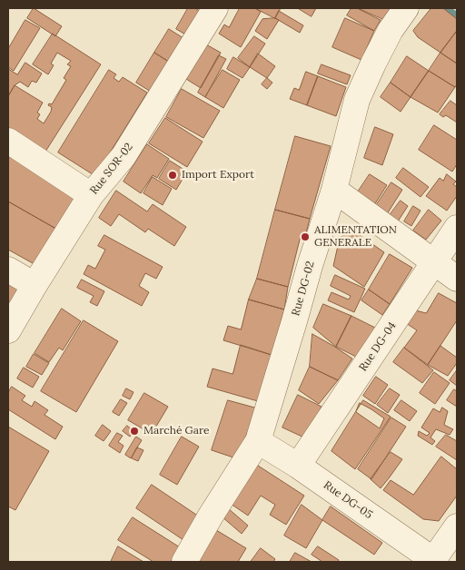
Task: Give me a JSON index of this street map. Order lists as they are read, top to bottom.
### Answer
{
  "streets": {
    "street": [
      "Rue SOR-02",
      "Rue DG-02",
      "Rue DG-04",
      "Rue DG-05"
    ]
  },
  "crossings": [
    ["Rue DG-02", "Rue DG-05"],
    ["Rue DG-04", "Rue DG-05"]
  ],
  "places": ["Import Export", "ALIMENTATION GENERALE", "Marché Gare"]
}
